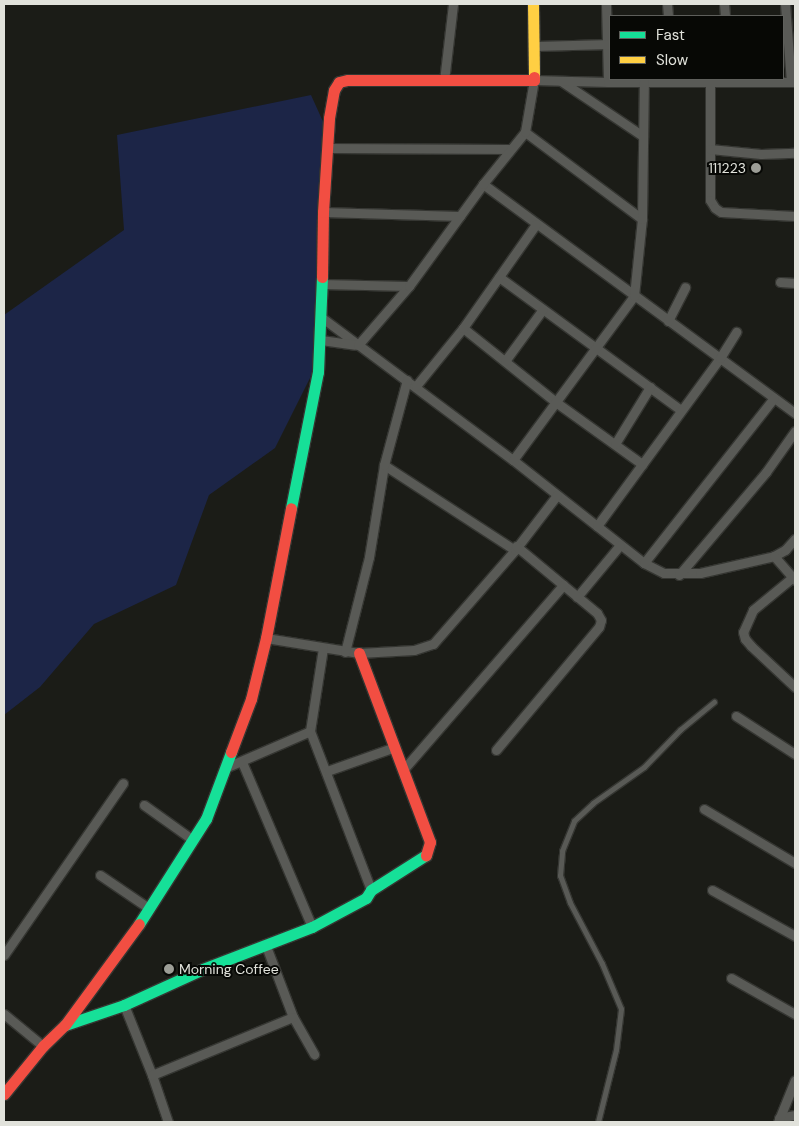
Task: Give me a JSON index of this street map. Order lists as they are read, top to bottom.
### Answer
{
  "places": ["111223", "Morning Coffee"],
  "legend": ["Fast", "Slow"]
}
